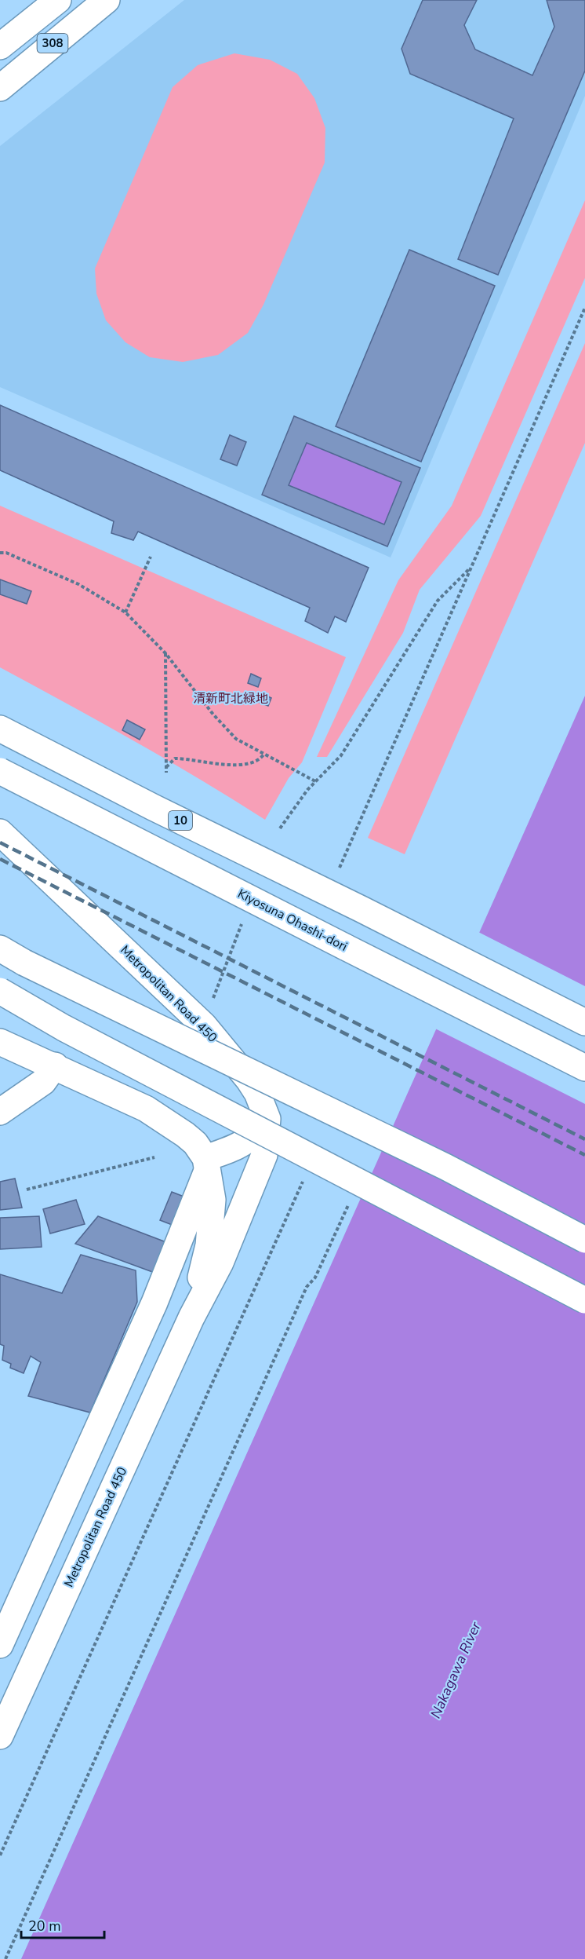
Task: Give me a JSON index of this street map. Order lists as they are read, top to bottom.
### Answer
{
  "streets": {
    "main road": [
      "308",
      "10",
      "Kiyosuna Ohashi-dori",
      "Metropolitan Road 450"
    ]
  },
  "water": ["Nakagawa River"],
  "parks": ["清新町北緑地"],
  "scale_bar": "20 m"
}
